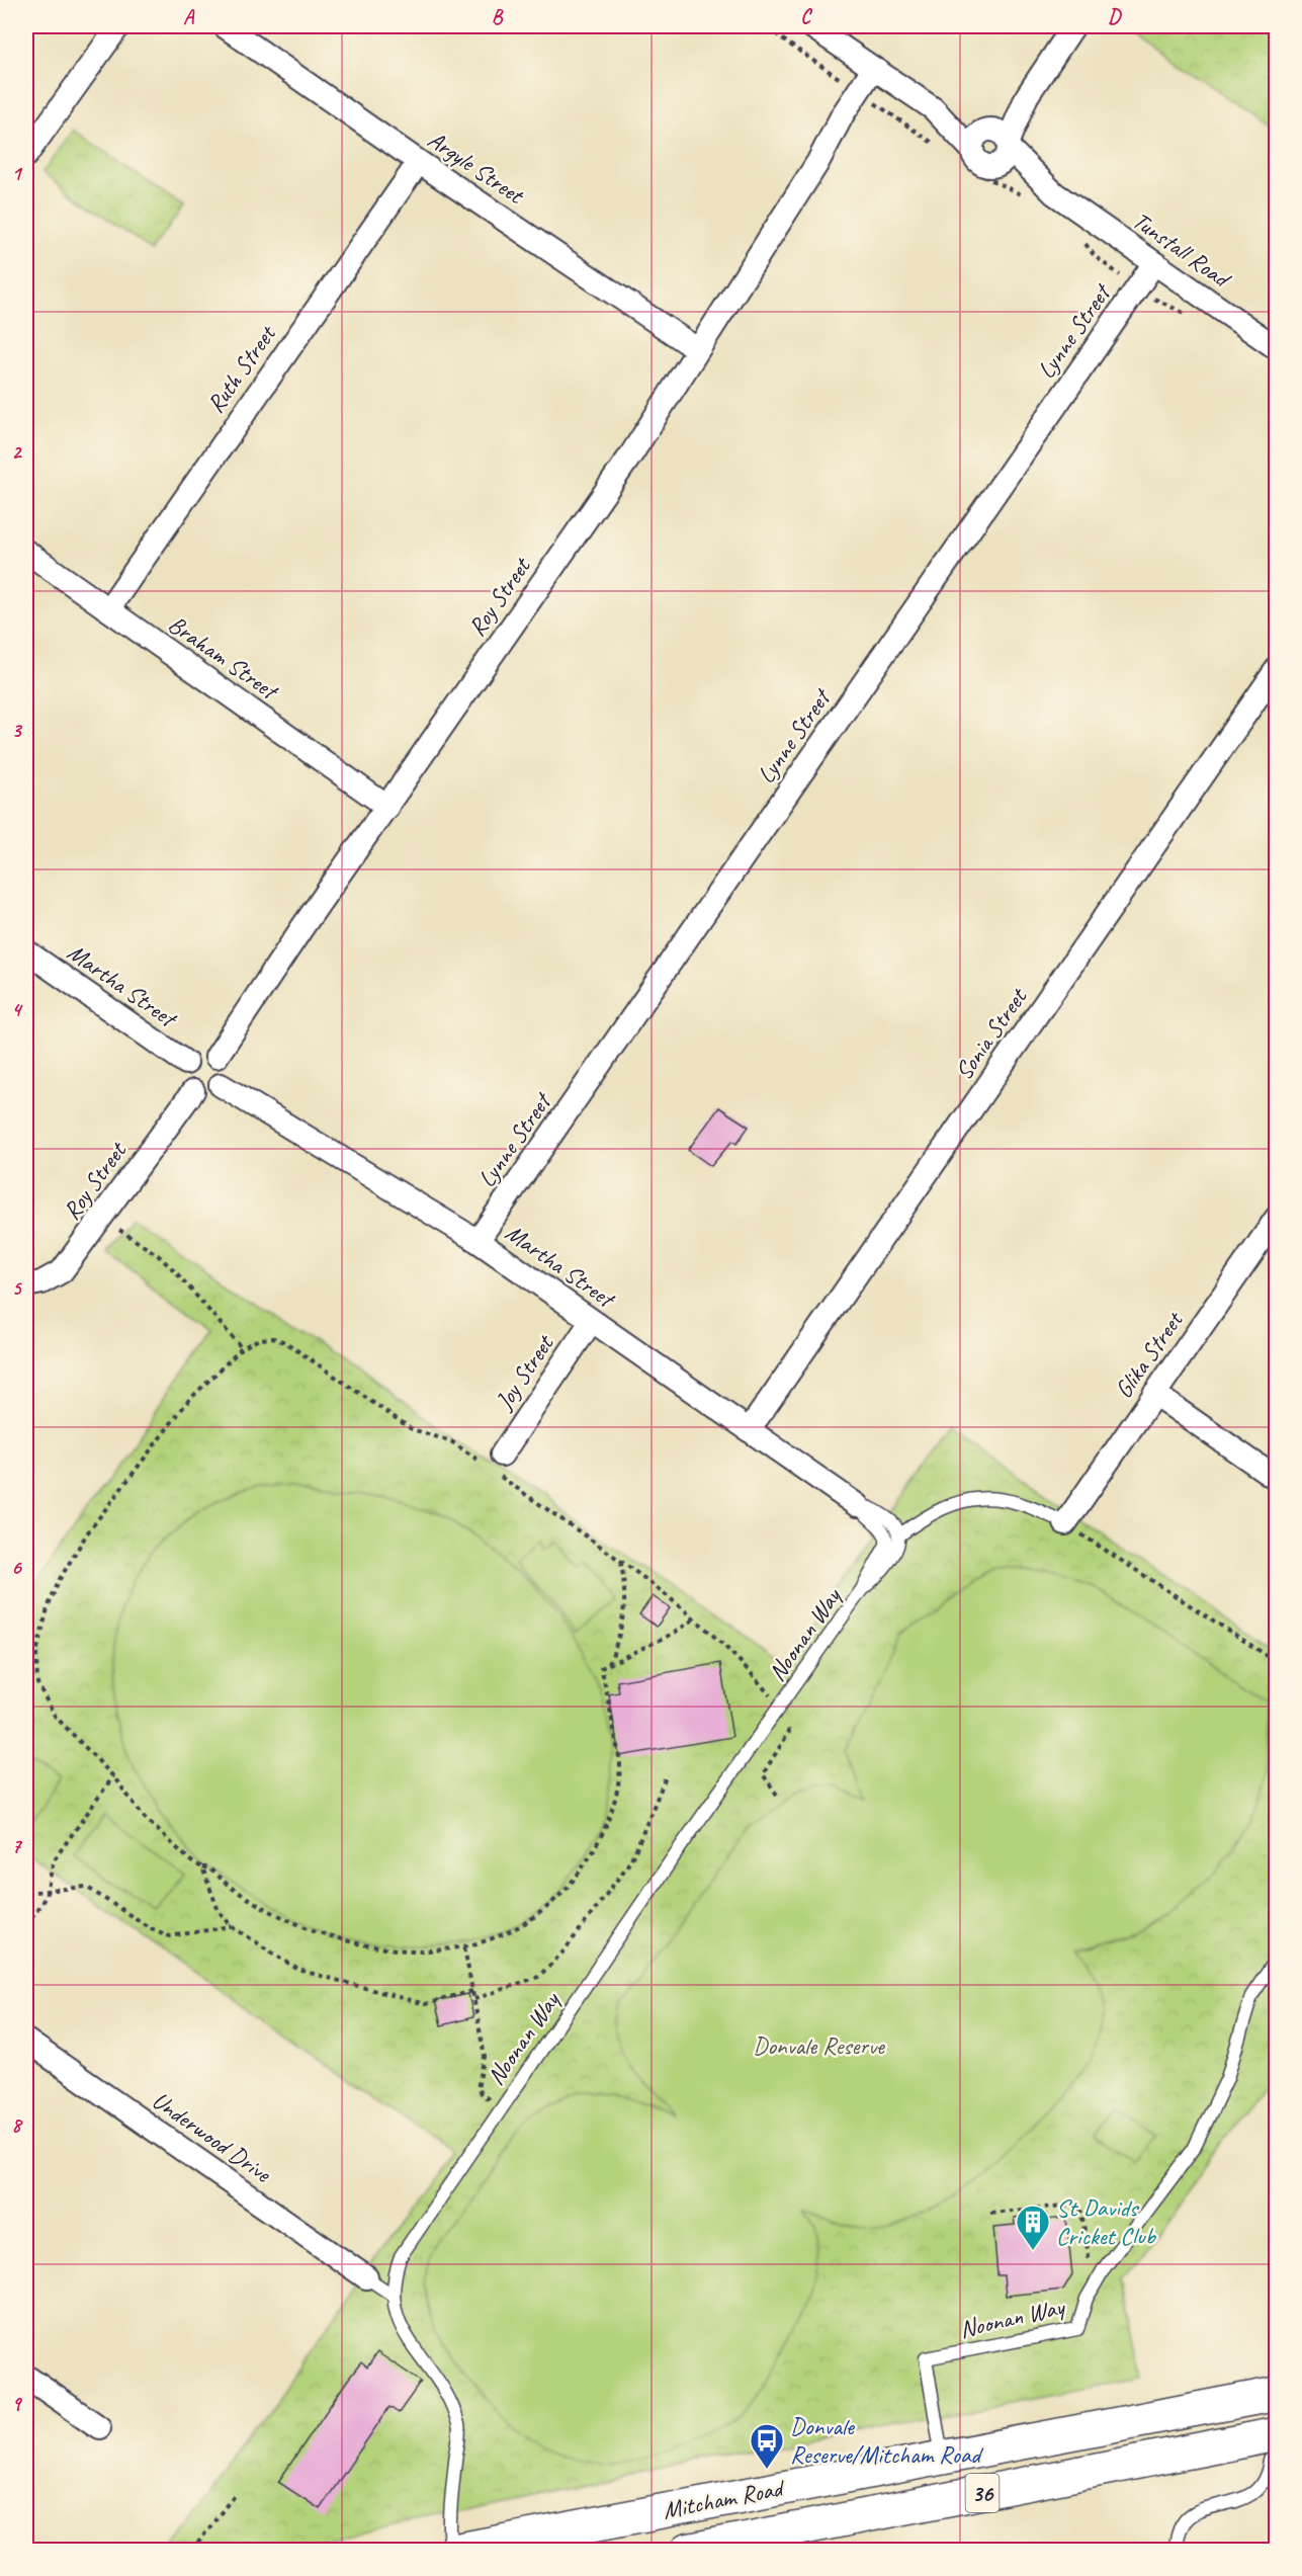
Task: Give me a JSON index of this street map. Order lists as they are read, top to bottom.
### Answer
{
  "streets": {
    "main road": ["36", "Mitcham Road"],
    "street": [
      "Argyle Street",
      "Tunstall Road",
      "Lynne Street",
      "Ruth Street",
      "Roy Street",
      "Braham Street",
      "Martha Street",
      "Sonia Street",
      "Glika Street",
      "Joy Street",
      "Underwood Drive"
    ],
    "lane": ["Noonan Way"]
  },
  "crossings": [
    ["Argyle Street", "Ruth Street"],
    ["Argyle Street", "Roy Street"],
    ["Tunstall Road", "Lynne Street"],
    ["Tunstall Road", "Roy Street"],
    ["Lynne Street", "Martha Street"],
    ["Ruth Street", "Braham Street"],
    ["Roy Street", "Braham Street"],
    ["Roy Street", "Martha Street"],
    ["Martha Street", "Sonia Street"],
    ["Martha Street", "Joy Street"],
    ["Martha Street", "Noonan Way"],
    ["Noonan Way", "Mitcham Road"]
  ],
  "parks": ["Donvale Reserve"],
  "places": {
    "building": ["St Davids Cricket Club"],
    "bus stop": ["Donvale Reserve/Mitcham Road"]
  },
  "grid": {
    "columns": [
      "A",
      "B",
      "C",
      "D"
    ],
    "rows": [
      "1",
      "2",
      "3",
      "4",
      "5",
      "6",
      "7",
      "8",
      "9"
    ]
  }
}
